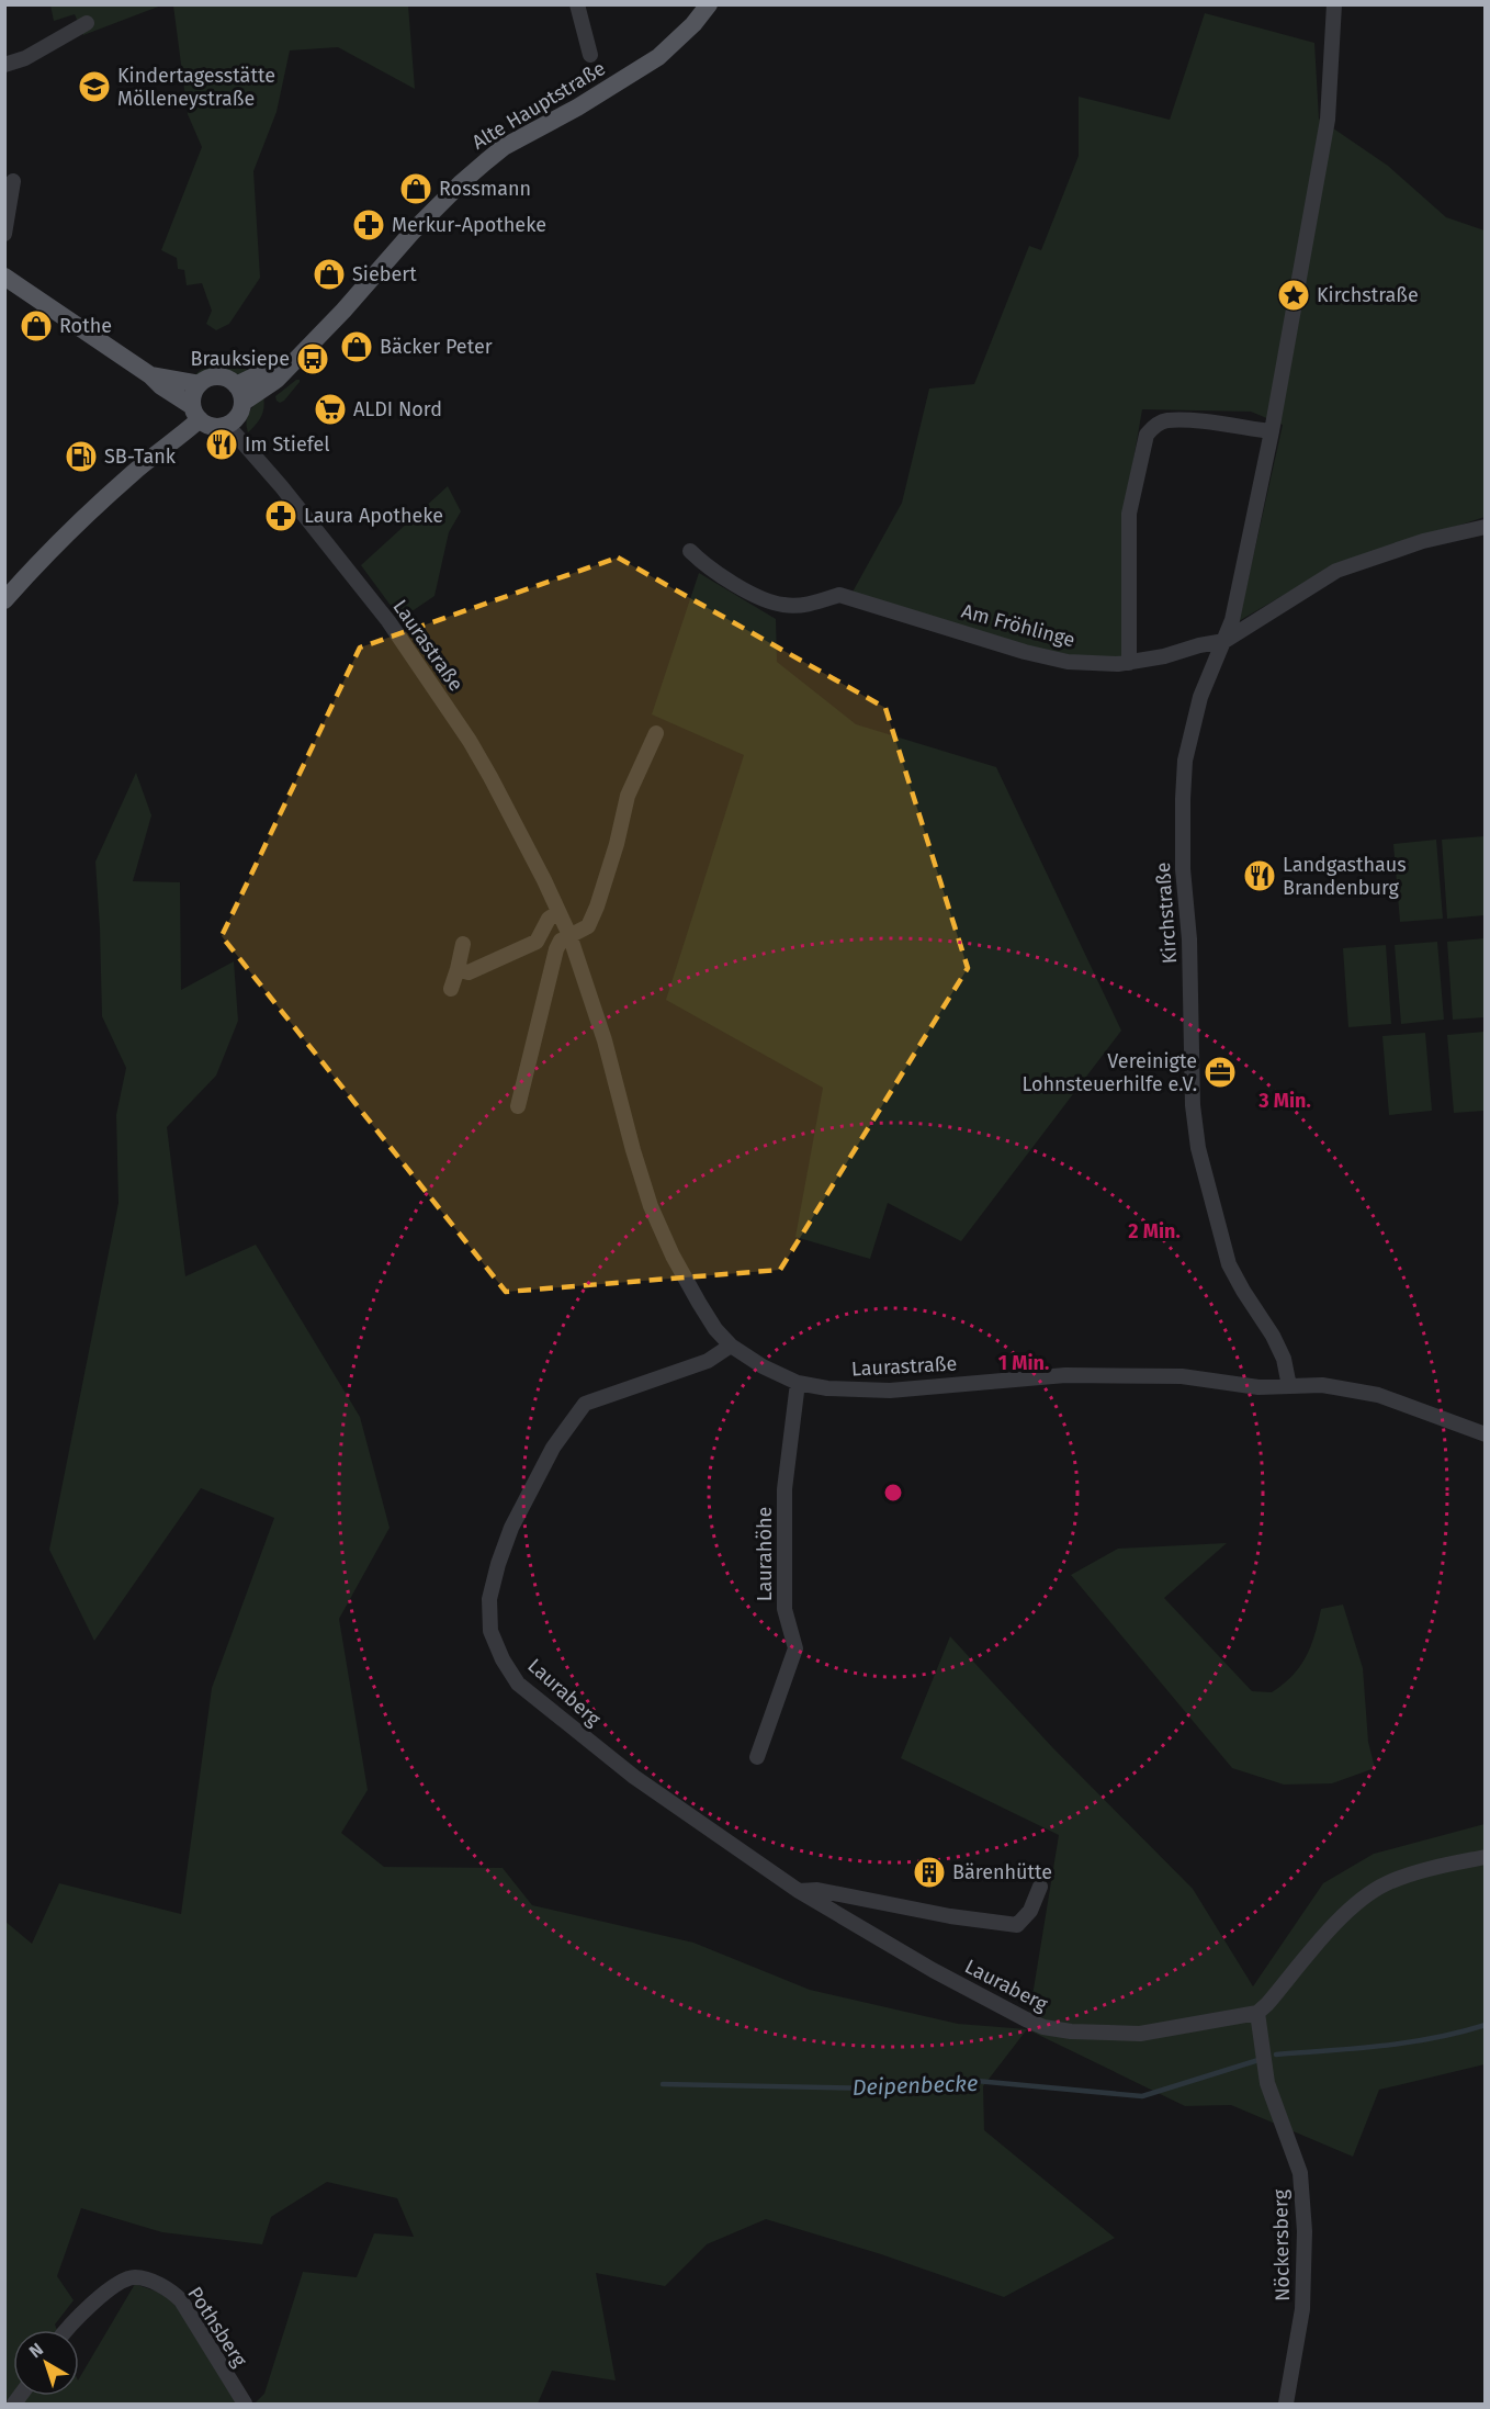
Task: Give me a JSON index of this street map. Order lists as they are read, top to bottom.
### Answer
{
  "streets": {
    "main road": ["Alte Hauptstraße"],
    "street": [
      "Am Fröhlinge",
      "Laurastraße",
      "Kirchstraße",
      "Laurahöhe",
      "Lauraberg",
      "Nöckersberg",
      "Pothsberg"
    ]
  },
  "crossings": [
    ["Alte Hauptstraße", "Laurastraße"],
    ["Am Fröhlinge", "Kirchstraße"],
    ["Laurastraße", "Kirchstraße"],
    ["Laurastraße", "Laurahöhe"],
    ["Laurastraße", "Lauraberg"],
    ["Lauraberg", "Nöckersberg"]
  ],
  "water": ["Deipenbecke"],
  "places": {
    "school or university": ["Kindertagesstätte Mölleneystraße"],
    "shop": [
      "Rossmann",
      "Siebert",
      "Rothe",
      "Bäcker Peter"
    ],
    "pharmacy": ["Merkur-Apotheke", "Laura Apotheke"],
    "place": ["Kirchstraße"],
    "bus stop": ["Brauksiepe"],
    "supermarket": ["ALDI Nord"],
    "restaurant": ["Im Stiefel", "Landgasthaus Brandenburg"],
    "fuel station": ["SB-Tank"],
    "office": ["Vereinigte Lohnsteuerhilfe e.V."],
    "building": ["Bärenhütte"]
  },
  "north": "top left",
  "rings": ["3 Min.", "2 Min.", "1 Min."]
}
